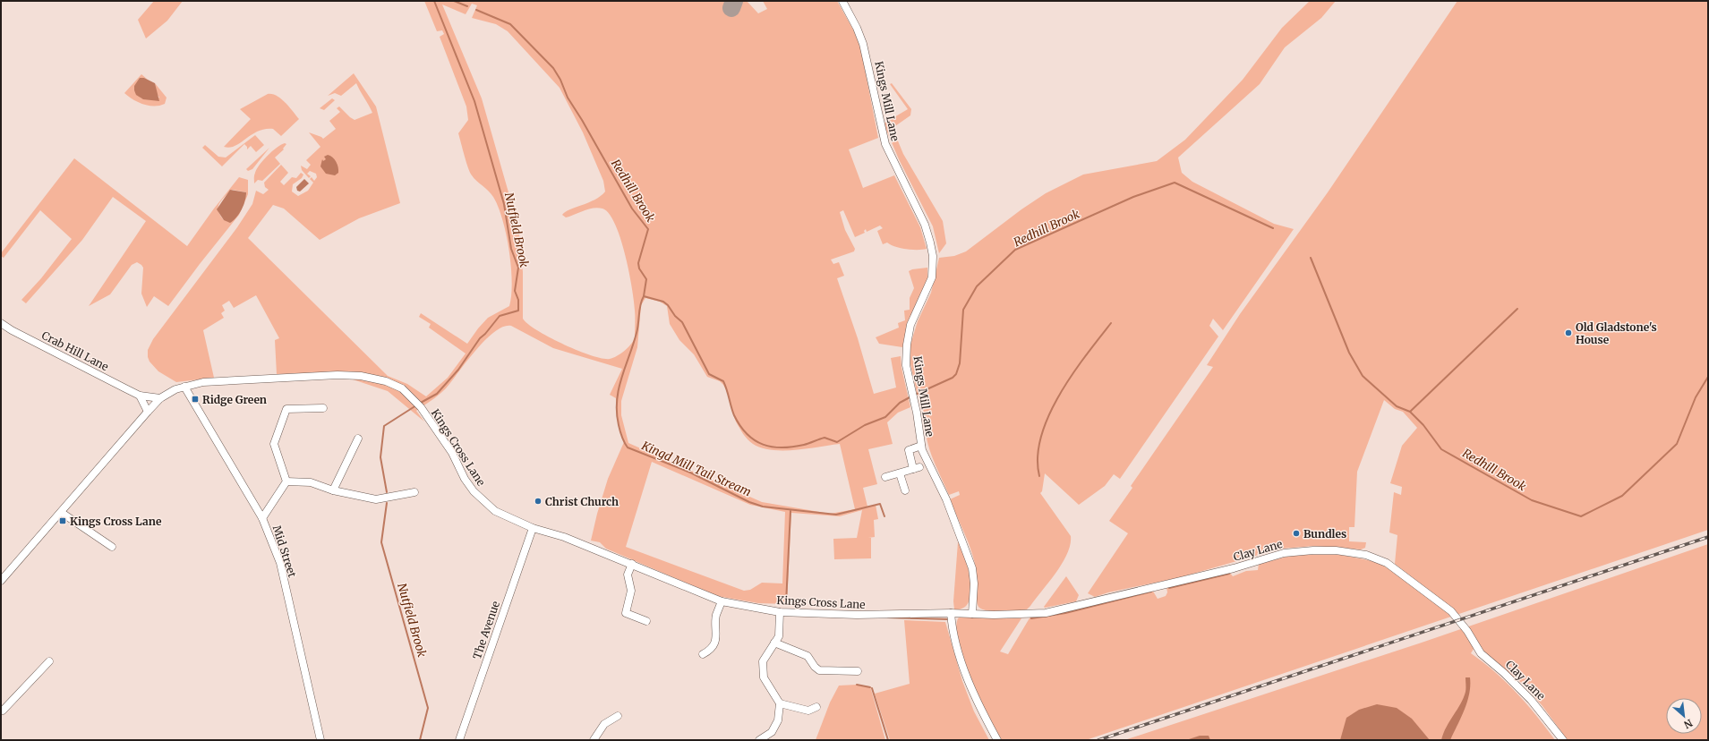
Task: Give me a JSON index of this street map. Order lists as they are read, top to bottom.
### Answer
{
  "streets": {
    "street": [
      "Kings Mill Lane",
      "Crab Hill Lane",
      "Kings Cross Lane",
      "Clay Lane",
      "Mid Street",
      "The Avenue"
    ]
  },
  "crossings": [
    ["Kings Mill Lane", "Kings Cross Lane"],
    ["Kings Mill Lane", "Clay Lane"],
    ["Crab Hill Lane", "Kings Cross Lane"],
    ["Kings Cross Lane", "Clay Lane"],
    ["Kings Cross Lane", "Mid Street"],
    ["Kings Cross Lane", "The Avenue"]
  ],
  "water": ["Redhill Brook", "Nutfield Brook", "Kingd Mill Tail Stream"],
  "places": {
    "other": ["Old Gladstone's House", "Christ Church", "Bundles"],
    "transit": ["Ridge Green", "Kings Cross Lane"]
  },
  "north": "bottom right"
}
